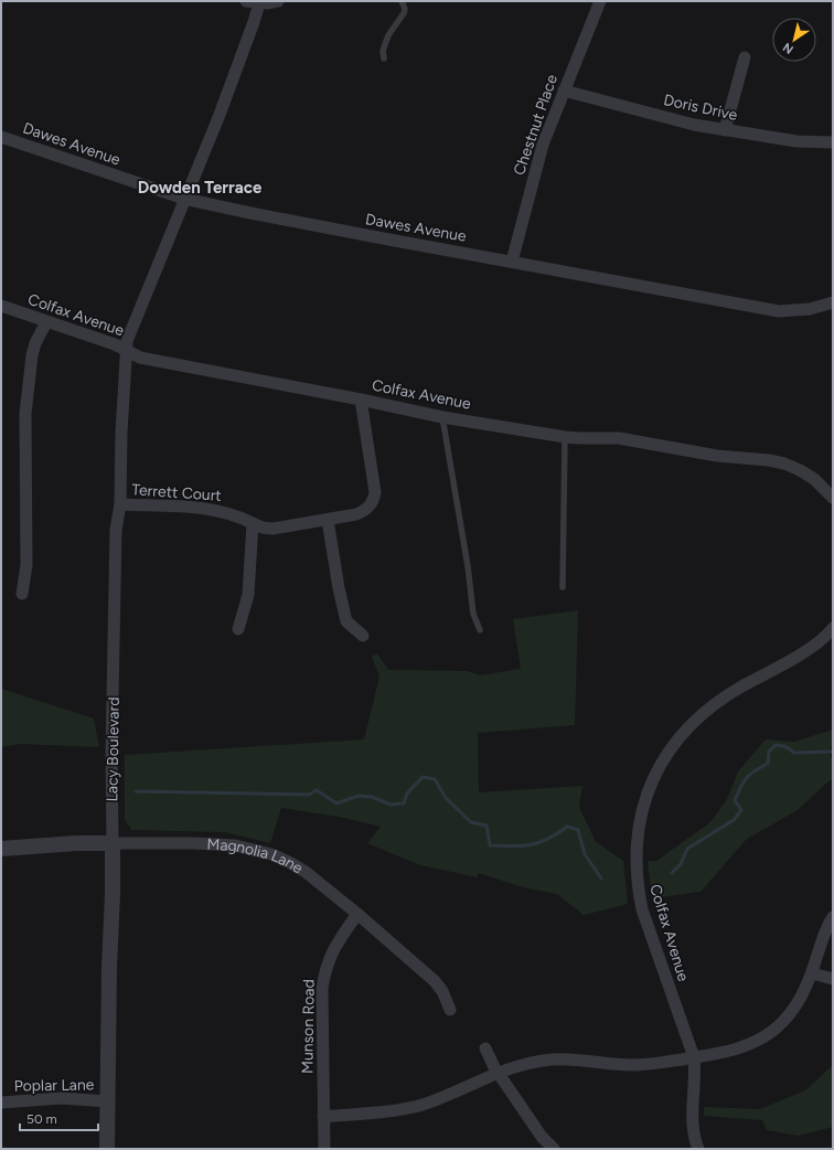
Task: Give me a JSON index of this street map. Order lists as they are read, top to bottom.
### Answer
{
  "streets": {
    "street": [
      "Doris Drive",
      "Chestnut Place",
      "Dawes Avenue",
      "Colfax Avenue",
      "Terrett Court",
      "Lacy Boulevard",
      "Magnolia Lane",
      "Munson Road",
      "Poplar Lane"
    ]
  },
  "crossings": [
    ["Doris Drive", "Chestnut Place"],
    ["Chestnut Place", "Dawes Avenue"],
    ["Dawes Avenue", "Lacy Boulevard"],
    ["Colfax Avenue", "Terrett Court"],
    ["Colfax Avenue", "Lacy Boulevard"],
    ["Terrett Court", "Lacy Boulevard"],
    ["Lacy Boulevard", "Magnolia Lane"],
    ["Lacy Boulevard", "Poplar Lane"],
    ["Magnolia Lane", "Munson Road"]
  ],
  "districts": ["Dowden Terrace"],
  "scale_bar": "50 m",
  "north": "bottom left"
}
